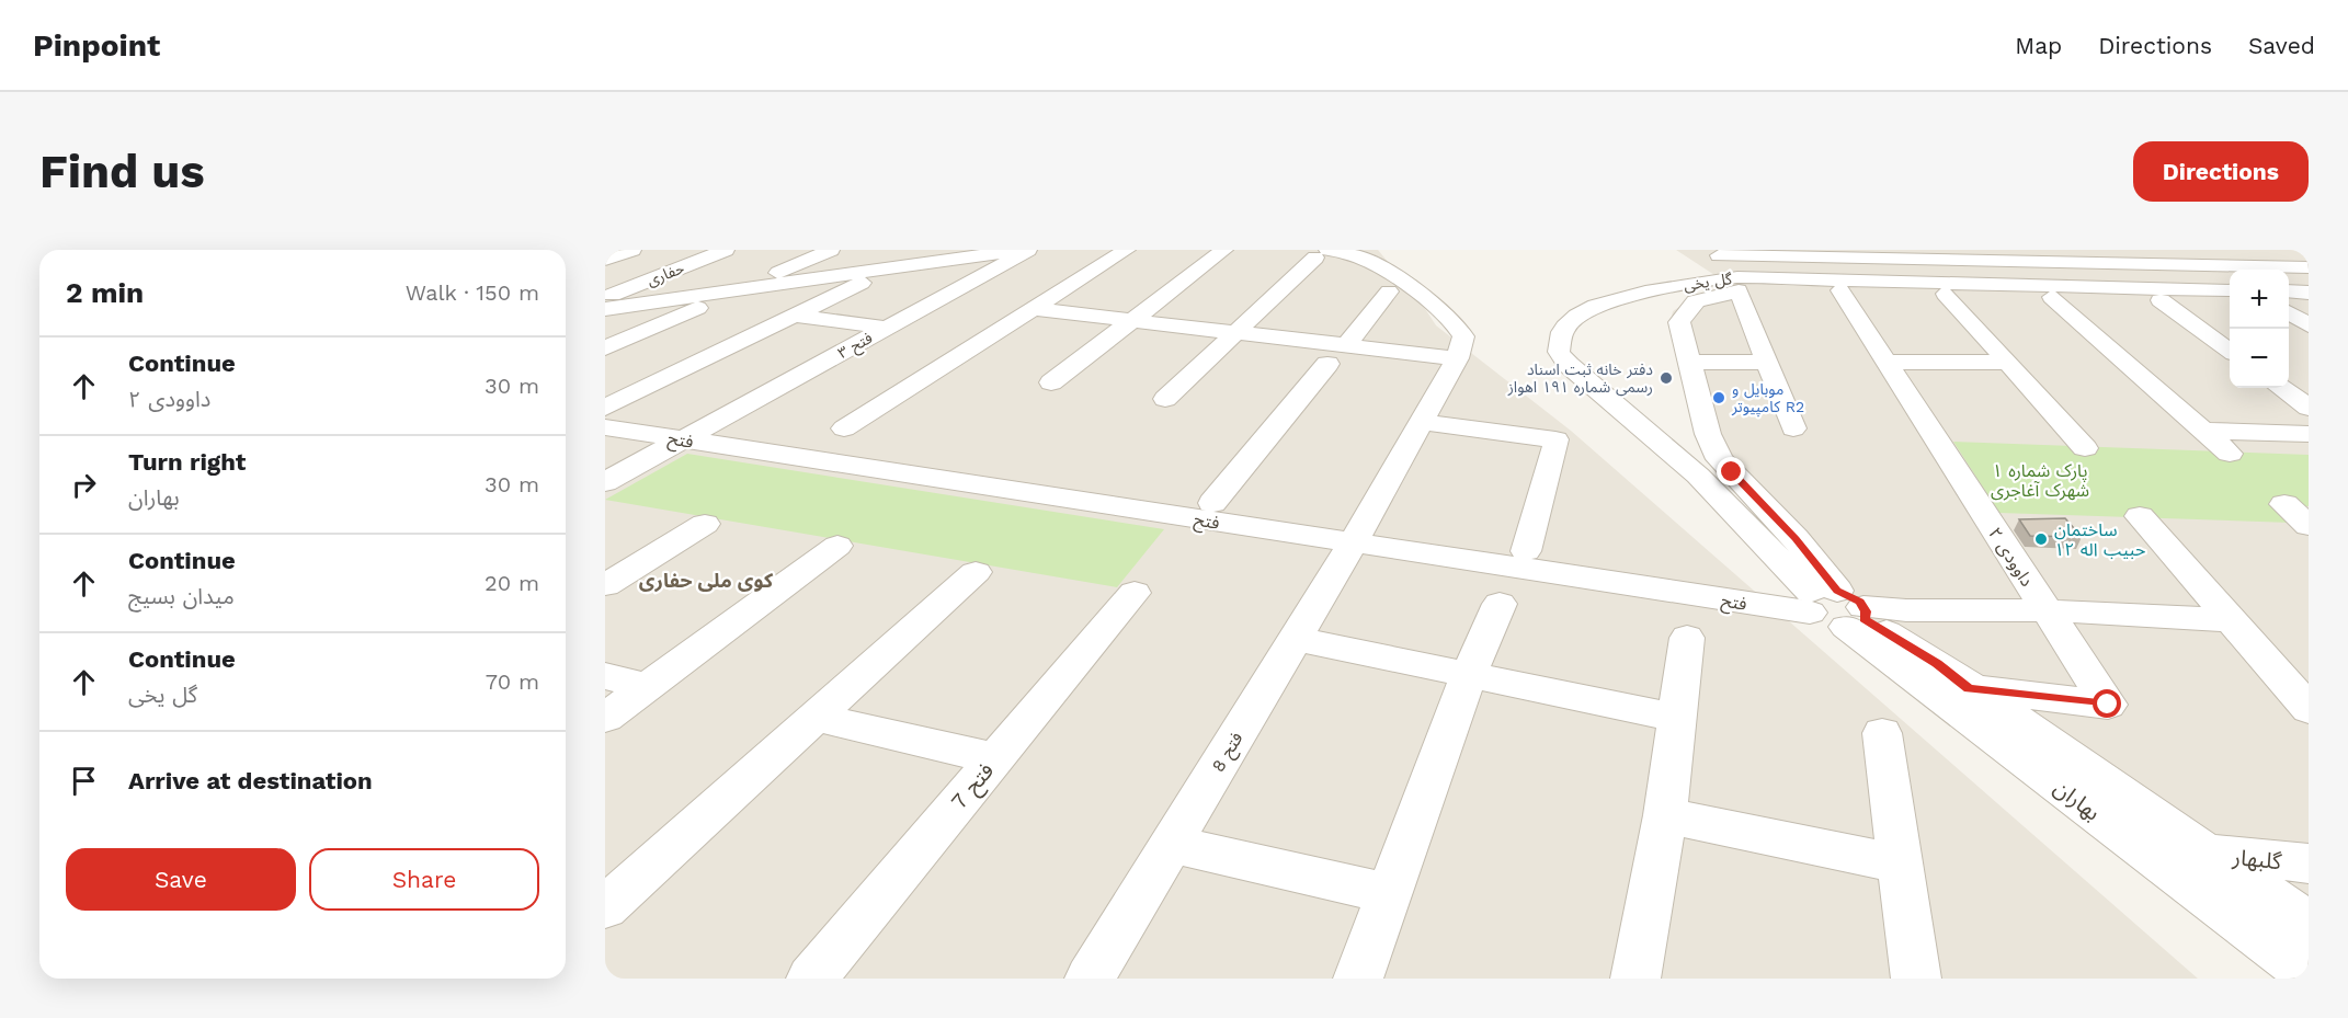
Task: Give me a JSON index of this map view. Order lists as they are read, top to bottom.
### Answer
{
  "streets": {
    "street": [
      "حفاری",
      "گل یخی",
      "فتح ۳",
      "فتح",
      "داوودی ۲",
      "فتح 8",
      "فتح 7",
      "بهاران",
      "گلبهار"
    ]
  },
  "crossings": [
    ["گل یخی", "فتح"],
    ["گل یخی", "داوودی ۲"],
    ["گل یخی", "بهاران"],
    ["فتح ۳", "فتح"],
    ["فتح", "فتح 8"],
    ["فتح", "بهاران"],
    ["داوودی ۲", "بهاران"],
    ["بهاران", "گلبهار"]
  ],
  "districts": ["کوی ملی حفاری"],
  "parks": ["پارک شماره ۱ شهرک آغاجری"],
  "places": ["دفتر خانه ثبت اسناد رسمی شماره ۱۹۱ اهواز", "موبایل و کامپیوتر R2", "ساختمان حبیب اله ۱۲"],
  "page": {
    "header": "Pinpoint",
    "nav": ["Map", "Directions", "Saved"],
    "buttons": [
      "Directions",
      ["Save", "Share"]
    ],
    "title": "Find us",
    "heading": ["2 min", "Walk · 150 m"],
    "map_buttons": ["+", "−"],
    "list": [
      ["Continue", "داوودی ۲", "30 m"],
      ["Turn right", "بهاران", "30 m"],
      ["Continue", "میدان بسیج", "20 m"],
      ["Continue", "گل یخی", "70 m"],
      "Arrive at destination"
    ]
  }
}
